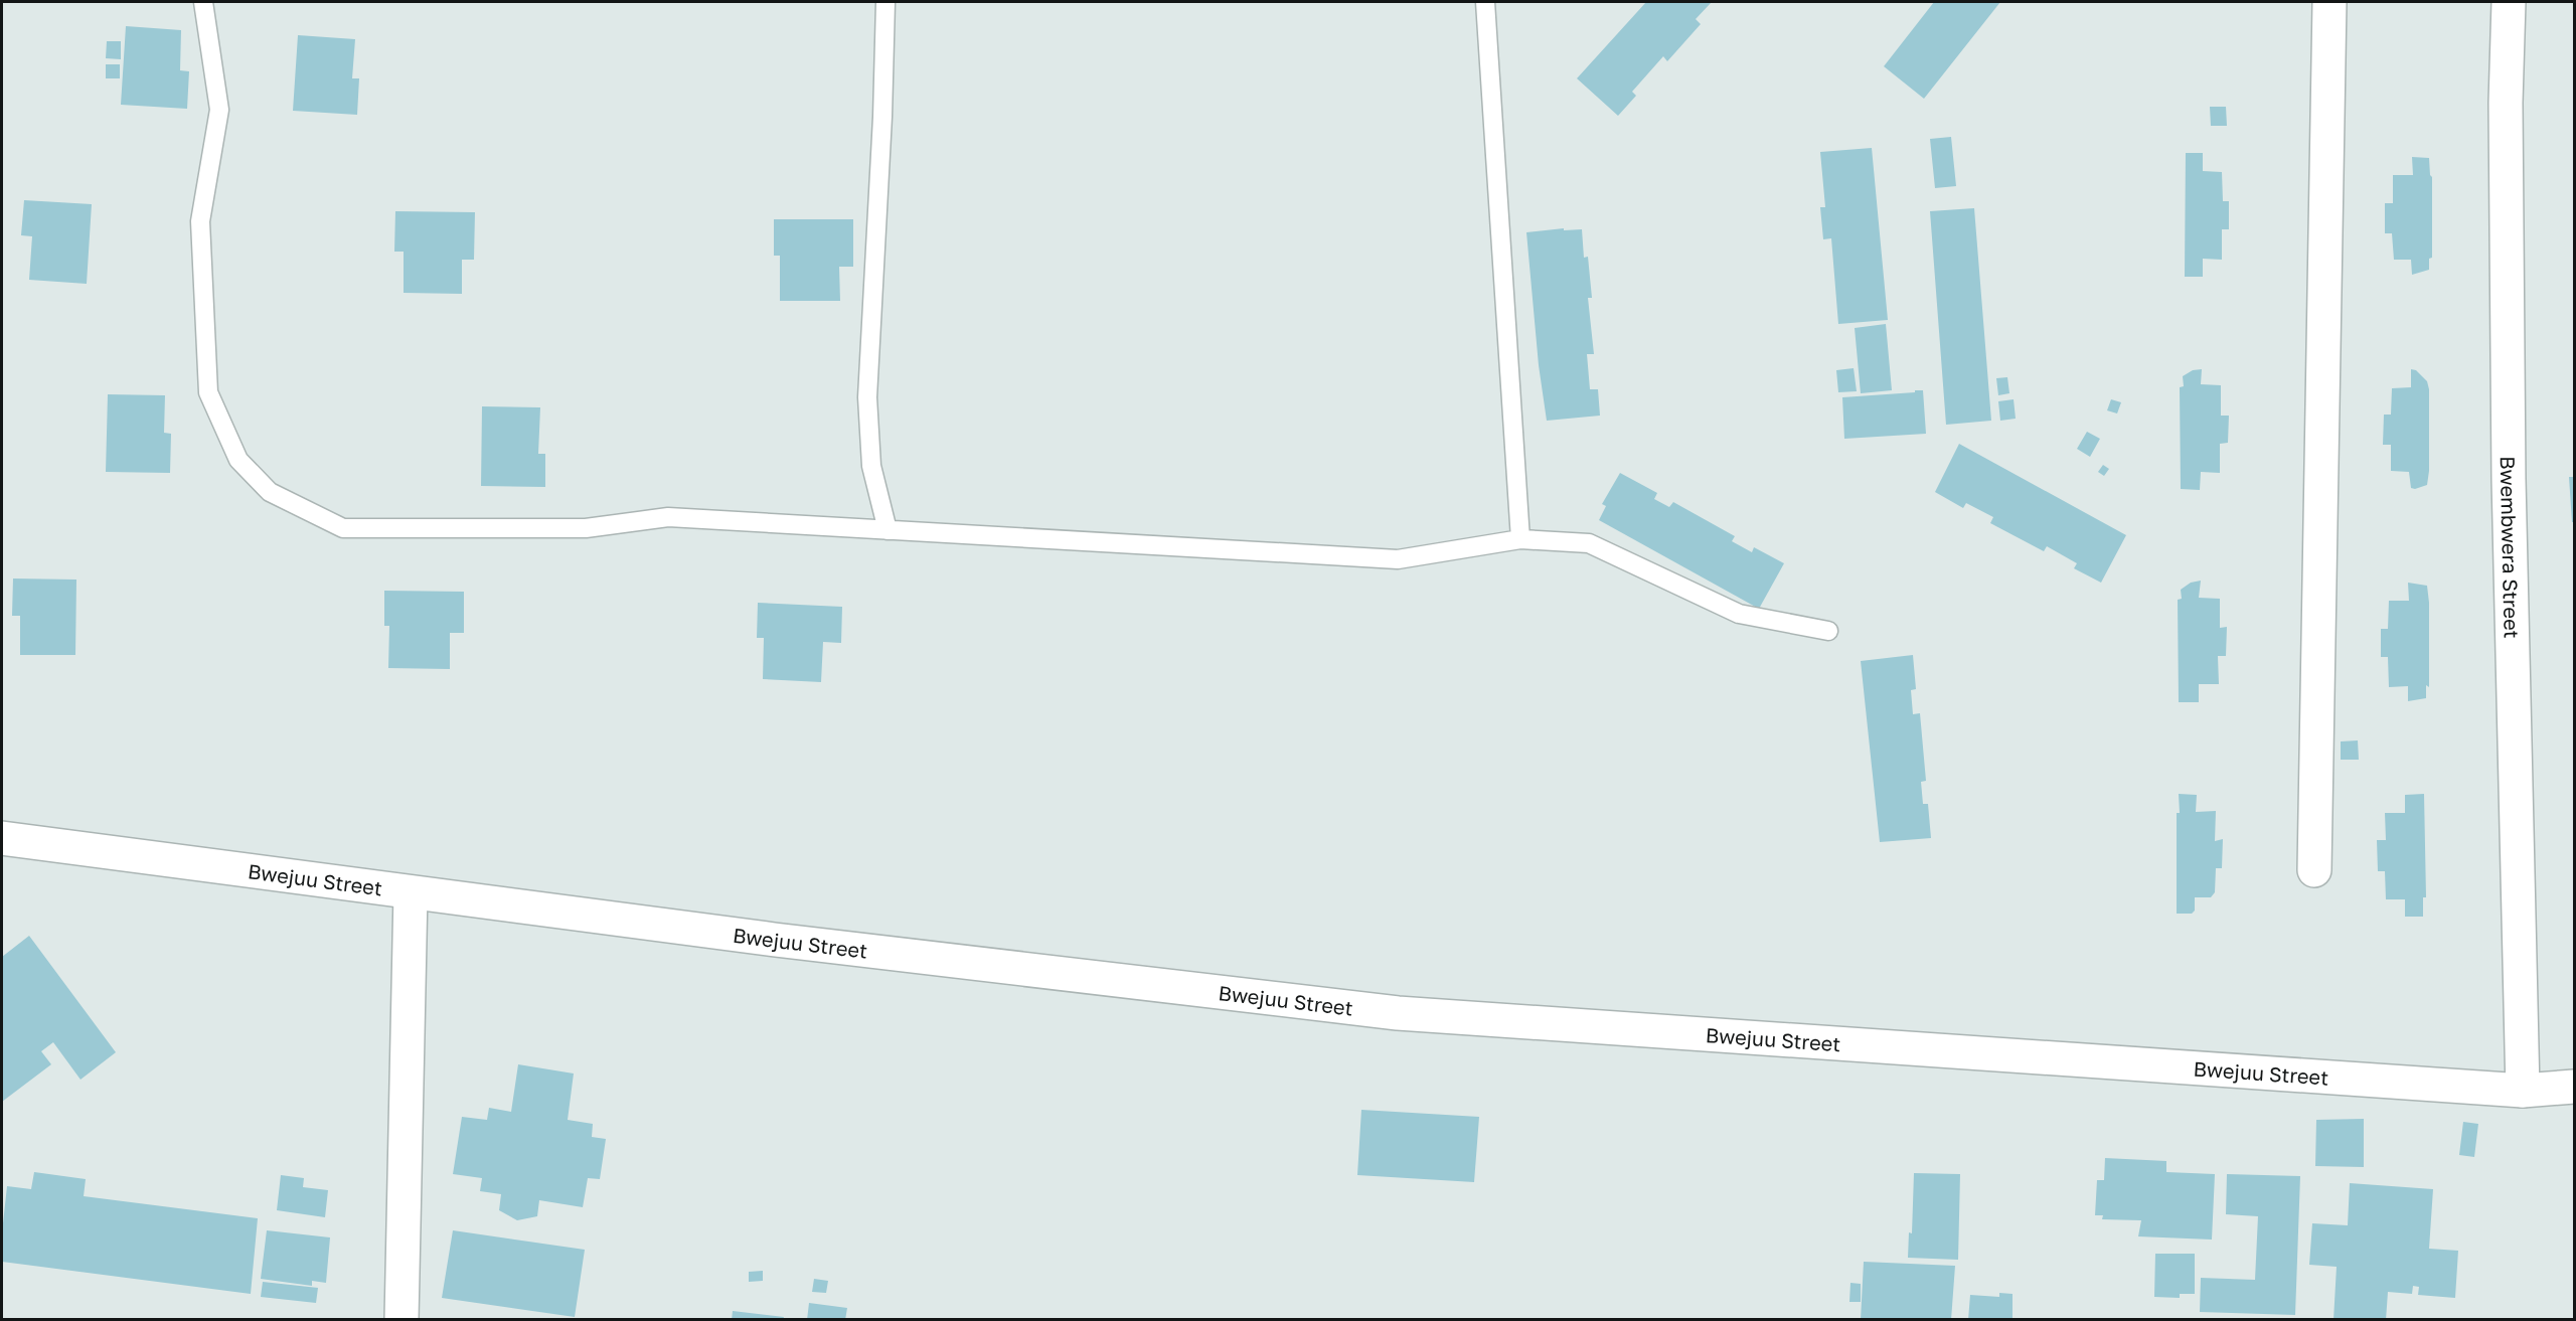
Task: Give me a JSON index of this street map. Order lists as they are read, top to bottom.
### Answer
{
  "streets": {
    "street": ["Bwembwera Street", "Bwejuu Street"]
  },
  "crossings": [
    ["Bwembwera Street", "Bwejuu Street"]
  ]
}
